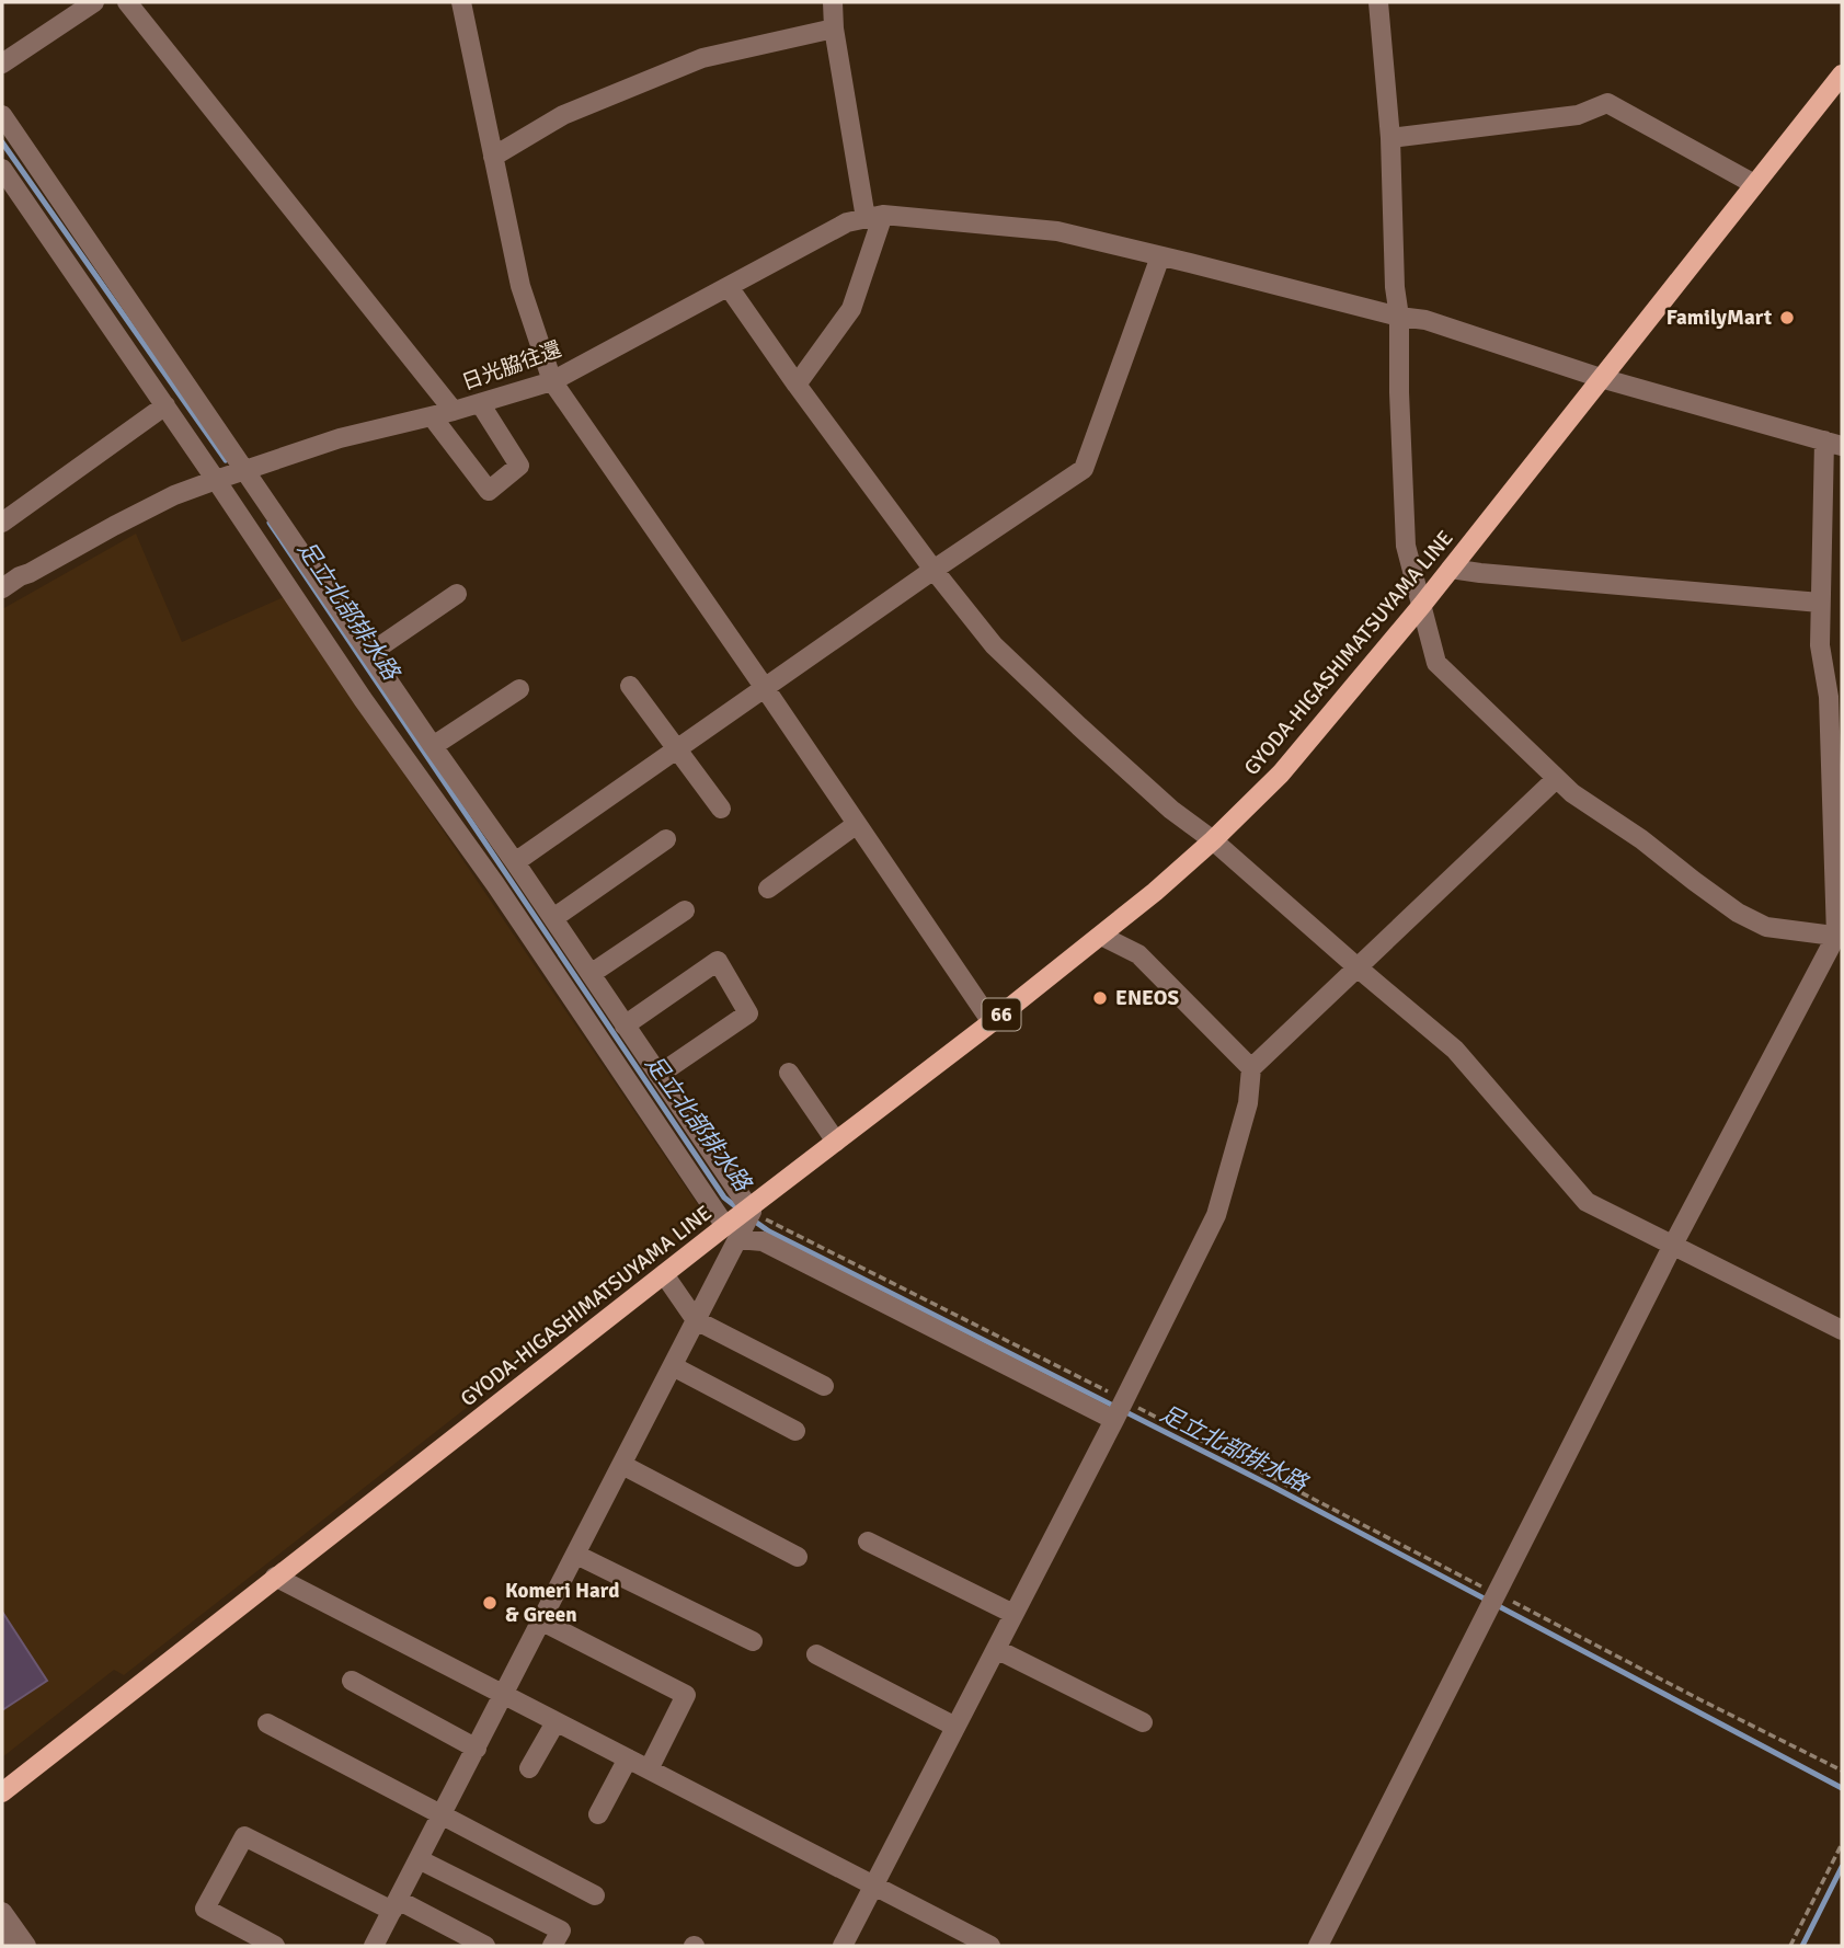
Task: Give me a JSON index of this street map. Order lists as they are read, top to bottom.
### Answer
{
  "streets": {
    "main road": ["GYODA-HIGASHIMATSUYAMA LINE", "66"],
    "street": ["日光脇往還"]
  },
  "water": ["足立北部排水路"],
  "places": ["FamilyMart", "ENEOS", "Komeri Hard & Green"]
}
